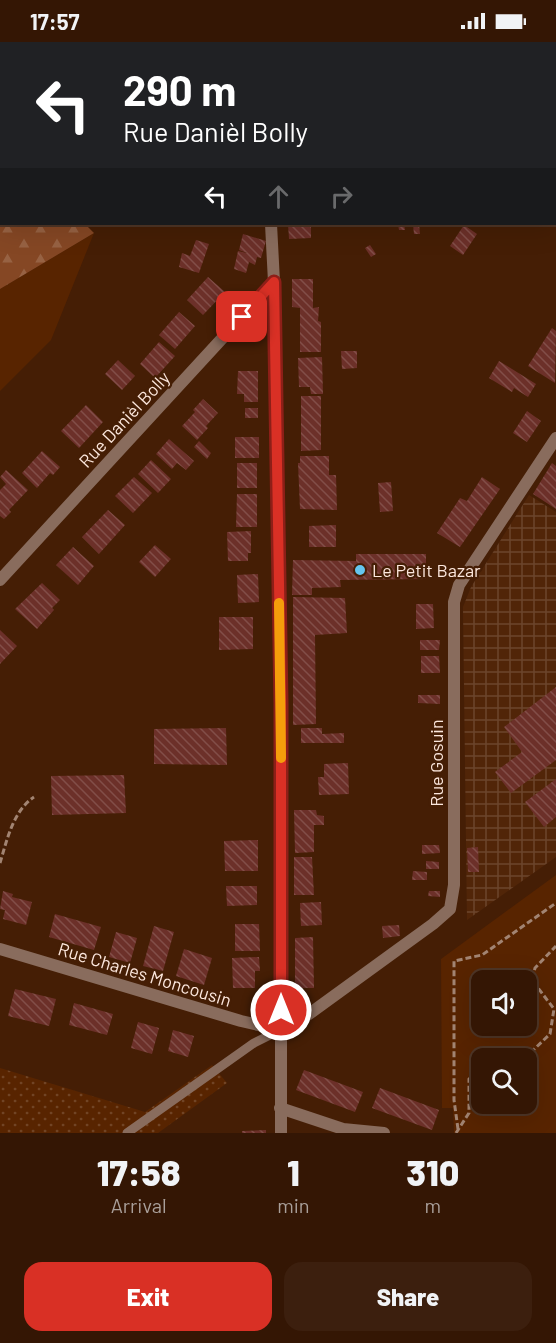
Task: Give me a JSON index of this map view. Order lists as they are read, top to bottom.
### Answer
{
  "streets": {
    "street": ["Rue Danièl Bolly", "Rue Gosuin", "Rue Charles Moncousin"]
  },
  "crossings": [
    ["Rue Gosuin", "Rue Charles Moncousin"]
  ],
  "places": ["Le Petit Bazar"],
  "page": {
    "status": "17:57",
    "turn": ["290 m", "Rue Danièl Bolly"],
    "eta": [
      "17:58",
      "Arrival",
      "1",
      "min",
      "310",
      "m"
    ],
    "buttons": ["Exit", "Share"]
  }
}
